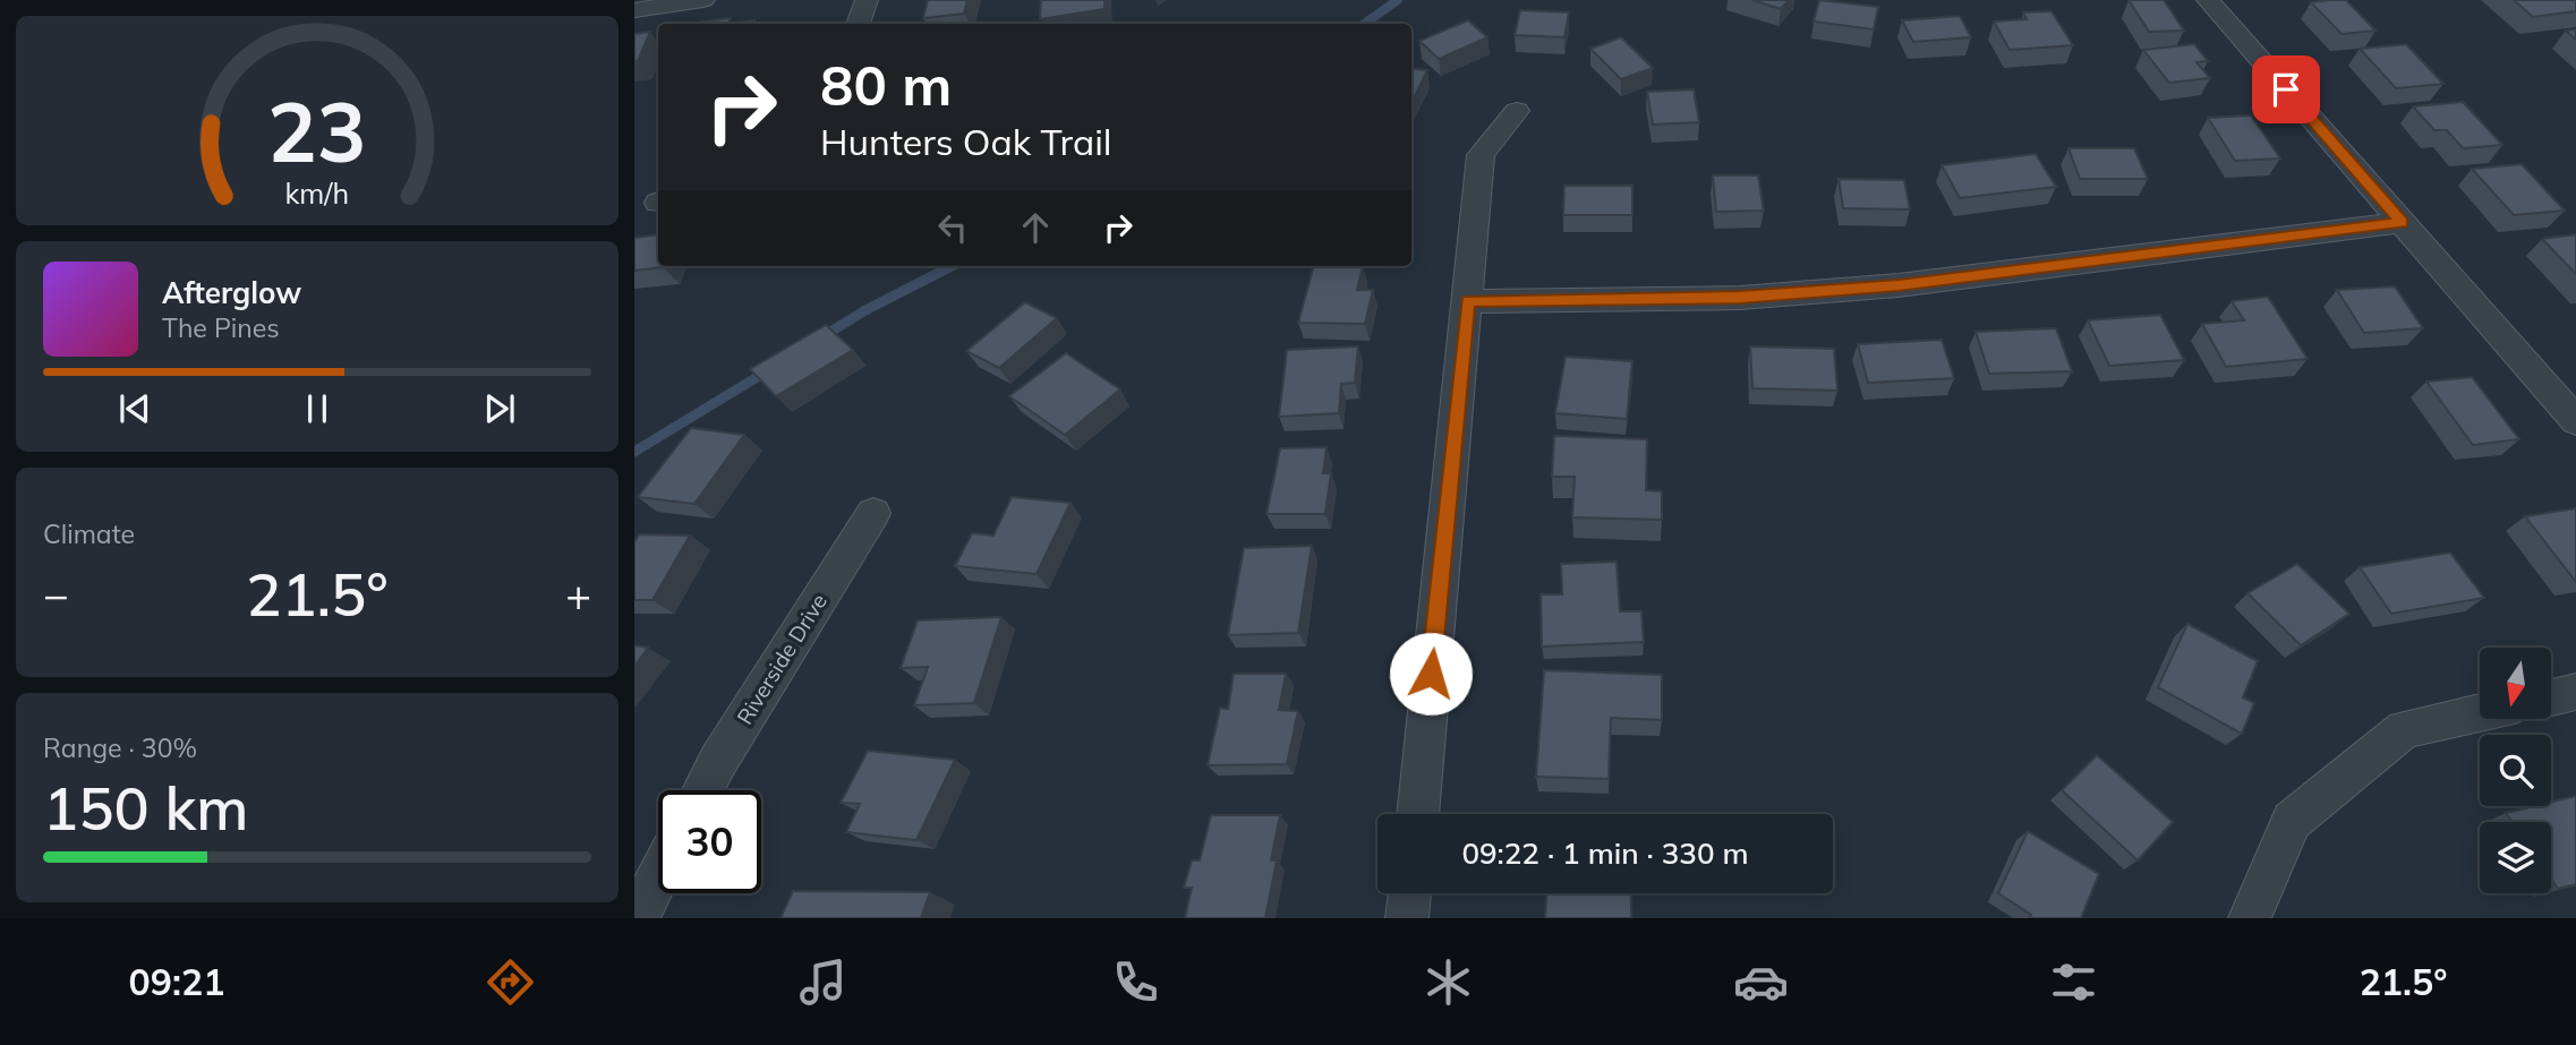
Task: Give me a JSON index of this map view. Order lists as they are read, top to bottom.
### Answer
{
  "streets": {
    "street": ["Riverside Drive"]
  },
  "north": "bottom",
  "page": {
    "turn": ["80 m", "Hunters Oak Trail"],
    "song": ["Afterglow", "The Pines"],
    "tile": [
      "Climate",
      ["Range · 30%", "150 km"]
    ],
    "heat": ["−", "21.5°", "+"],
    "limit": "30",
    "trip": "09:22 · 1 min · 330 m",
    "tabs": ["09:21", "21.5°"],
    "gauge": ["23", "km/h"]
  }
}
